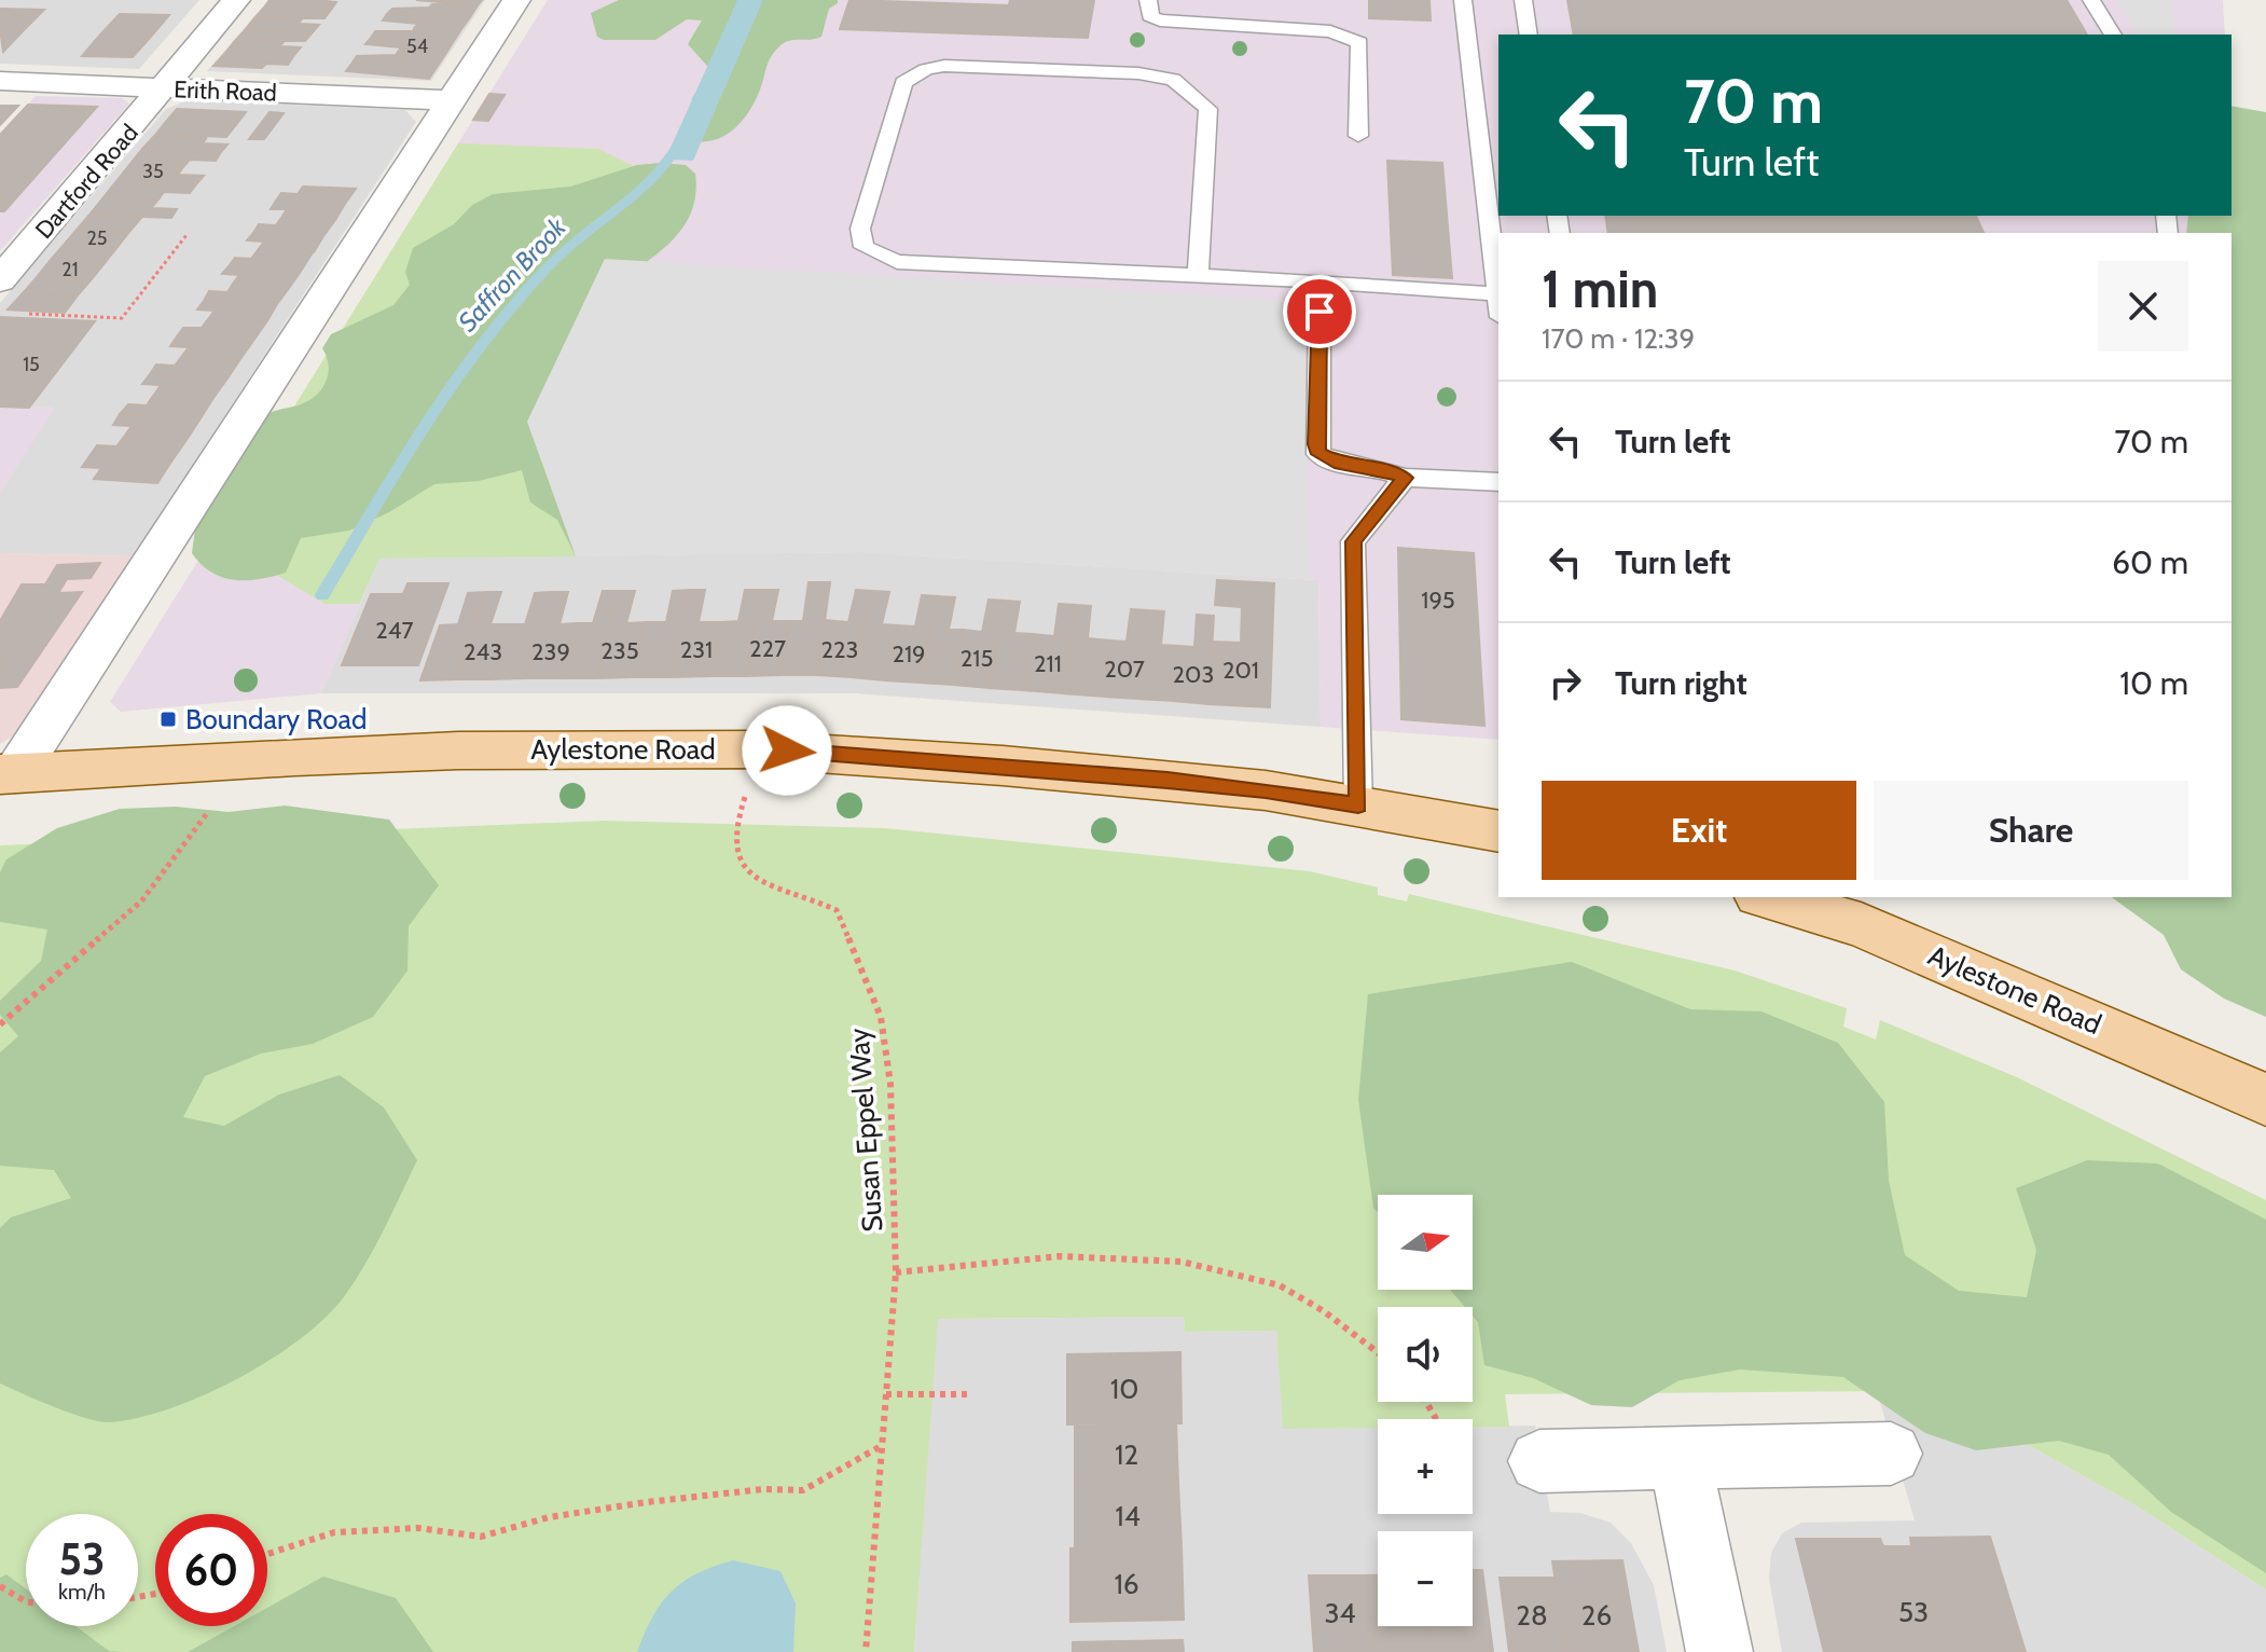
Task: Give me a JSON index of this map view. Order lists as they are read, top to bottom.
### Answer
{
  "streets": {
    "main road": ["Aylestone Road"],
    "street": ["Erith Road", "Dartford Road"],
    "path": ["Susan Eppel Way"]
  },
  "crossings": [
    ["Erith Road", "Dartford Road"],
    ["Aylestone Road", "Susan Eppel Way"]
  ],
  "water": ["Saffron Brook"],
  "places": {
    "transit": ["Boundary Road"]
  },
  "house_numbers": [
    "54",
    "35",
    "25",
    "21",
    "15",
    "195",
    "247",
    "227",
    "231",
    "223",
    "235",
    "243",
    "239",
    "219",
    "215",
    "211",
    "207",
    "201",
    "203",
    "10",
    "12",
    "14",
    "16",
    "53",
    "34",
    "28",
    "26"
  ],
  "north": "right",
  "page": {
    "turn": ["70 m", "Turn left"],
    "heading": ["1 min", "170 m · 12:39"],
    "list": [
      {
        "name": "Turn left",
        "value": "70 m"
      },
      {
        "name": "Turn left",
        "value": "60 m"
      },
      {
        "name": "Turn right",
        "value": "10 m"
      }
    ],
    "buttons": ["Exit", "Share"],
    "map_buttons": ["+", "−"],
    "speed": "53 km/h",
    "limit": "60"
  }
}
